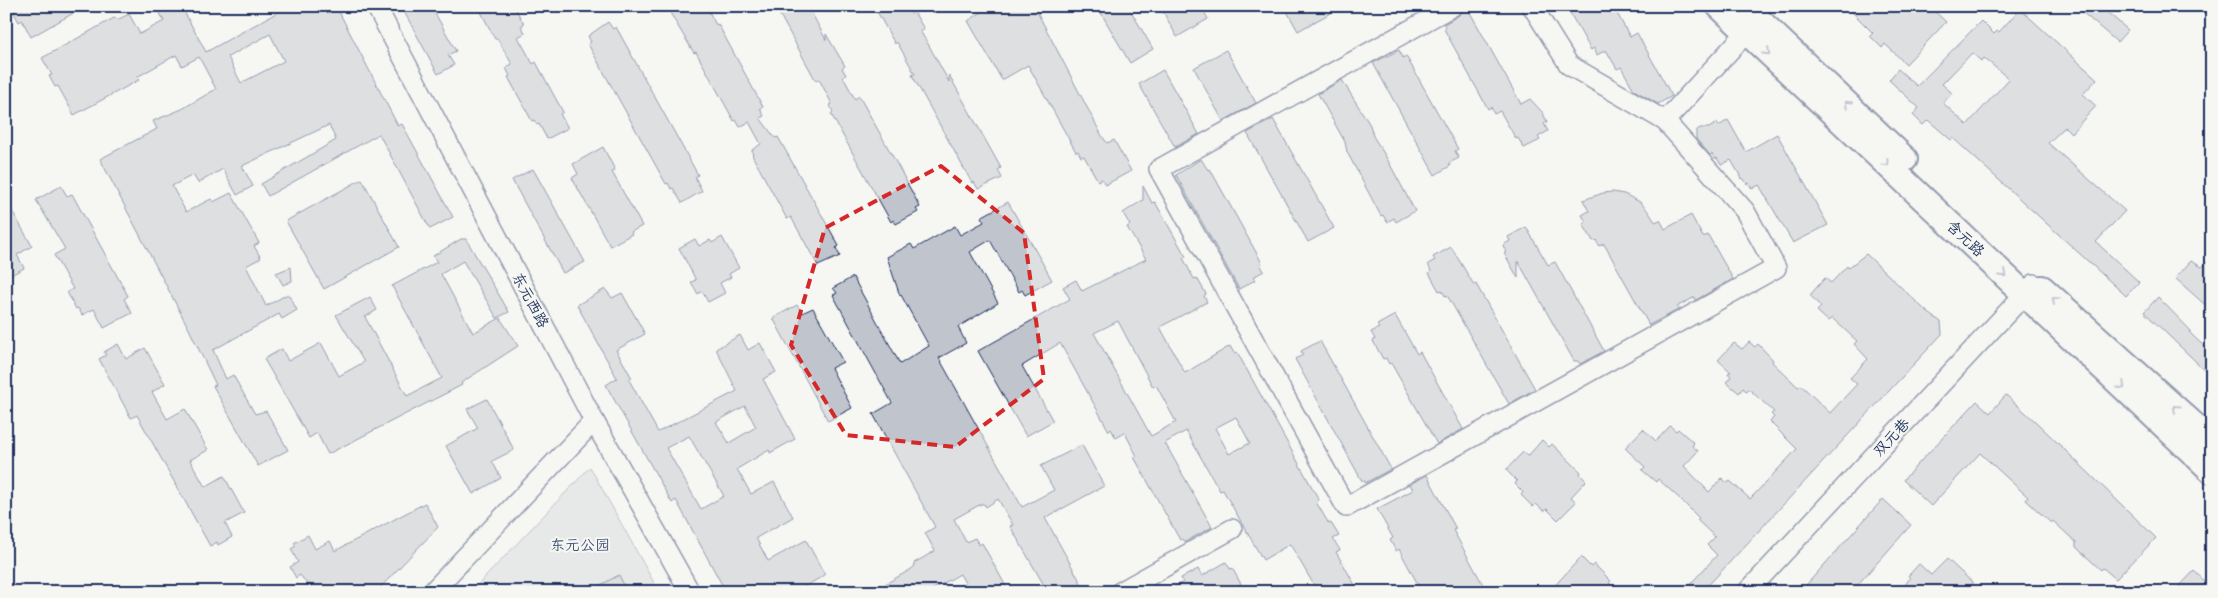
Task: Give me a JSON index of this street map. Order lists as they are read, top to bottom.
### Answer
{
  "streets": {
    "main road": ["含元路"],
    "street": ["东元西路", "双元巷"]
  },
  "crossings": [
    ["含元路", "双元巷"]
  ],
  "parks": ["东元公园"]
}
